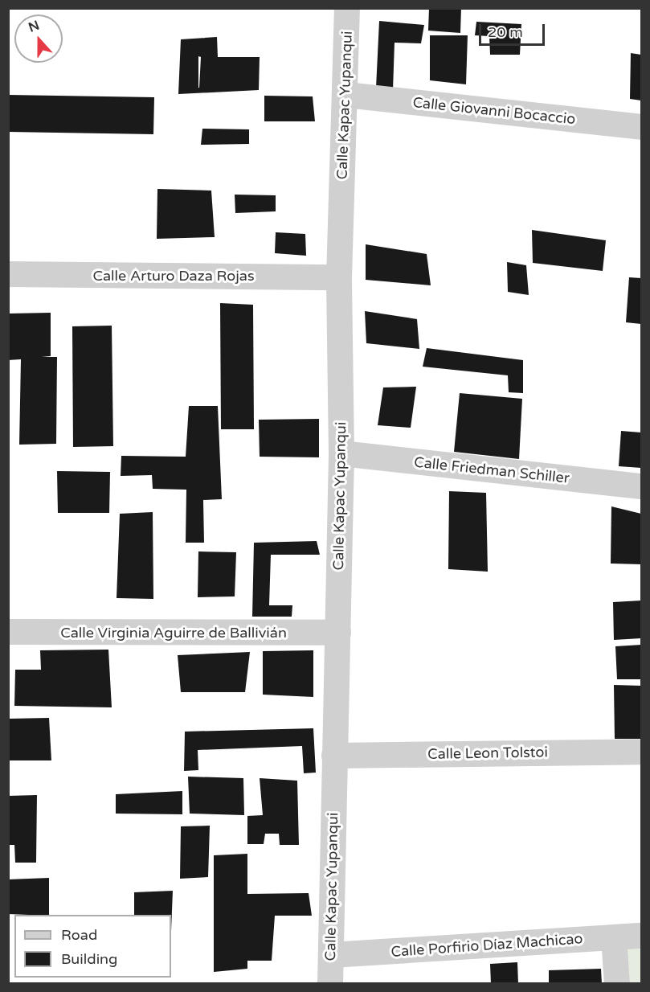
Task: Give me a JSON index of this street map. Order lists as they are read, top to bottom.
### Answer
{
  "streets": {
    "street": [
      "Calle Kapac Yupanqui",
      "Calle Giovanni Bocaccio",
      "Calle Arturo Daza Rojas",
      "Calle Friedman Schiller",
      "Calle Virginia Aguirre de Ballivián",
      "Calle Leon Tolstoi",
      "Calle Porfirio Díaz Machicao"
    ]
  },
  "crossings": [
    ["Calle Kapac Yupanqui", "Calle Giovanni Bocaccio"],
    ["Calle Kapac Yupanqui", "Calle Arturo Daza Rojas"],
    ["Calle Kapac Yupanqui", "Calle Friedman Schiller"],
    ["Calle Kapac Yupanqui", "Calle Virginia Aguirre de Ballivián"],
    ["Calle Kapac Yupanqui", "Calle Leon Tolstoi"],
    ["Calle Kapac Yupanqui", "Calle Porfirio Díaz Machicao"]
  ],
  "legend": ["Road", "Building"],
  "scale_bar": "20 m",
  "north": "top"
}
